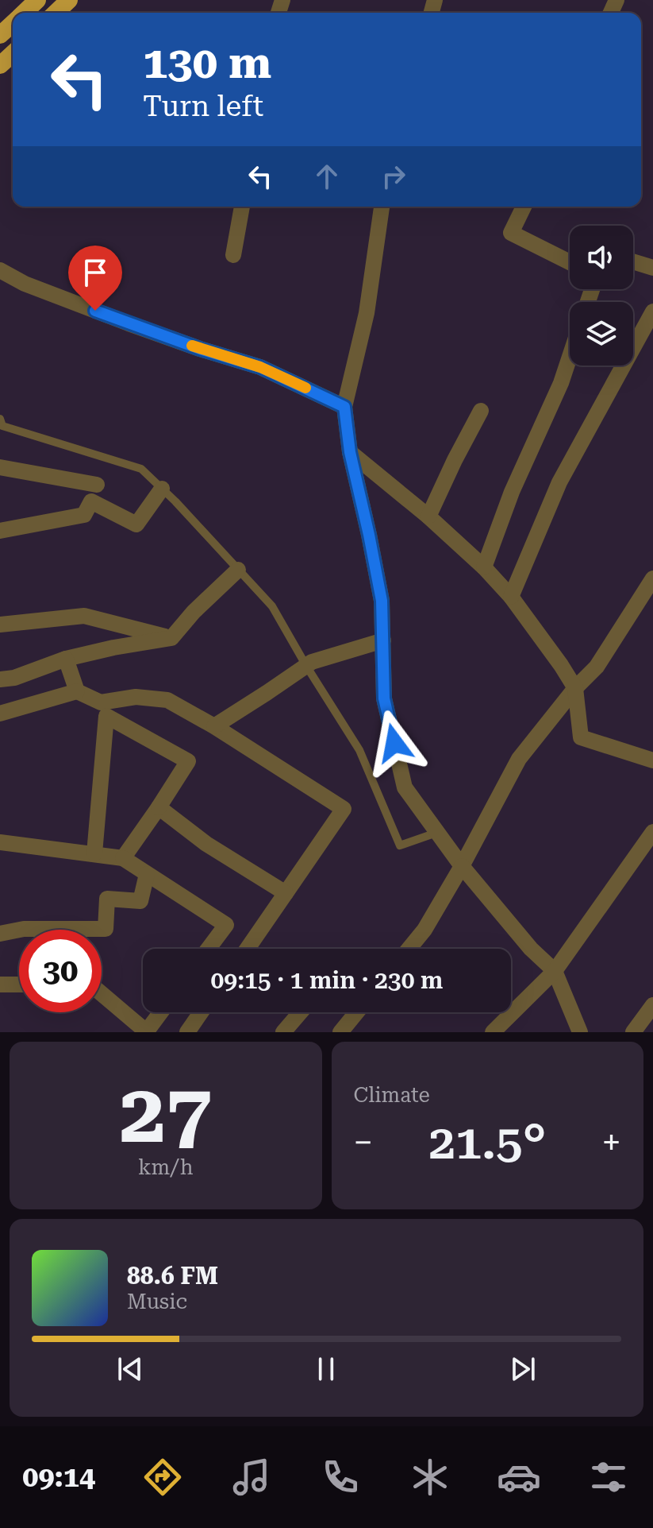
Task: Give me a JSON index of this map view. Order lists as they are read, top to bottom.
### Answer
{
  "page": {
    "turn": ["130 m", "Turn left"],
    "limit": "30",
    "trip": "09:15 · 1 min · 230 m",
    "tile": [
      ["27", "km/h"],
      "Climate"
    ],
    "heat": ["−", "21.5°", "+"],
    "song": ["88.6 FM", "Music"],
    "tabs": "09:14"
  }
}
